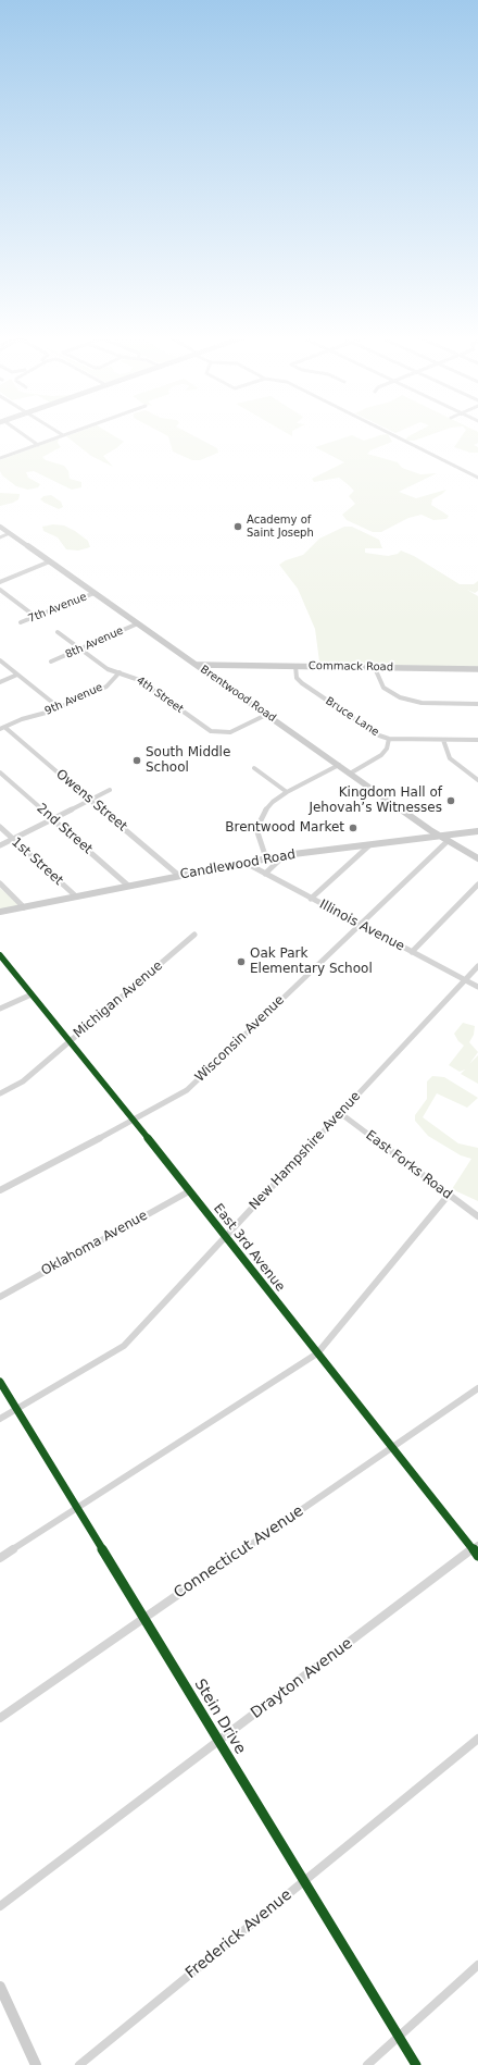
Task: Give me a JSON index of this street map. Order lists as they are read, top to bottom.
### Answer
{
  "streets": {
    "street": [
      "7th Avenue",
      "8th Avenue",
      "Commack Road",
      "Brentwood Road",
      "4th Street",
      "9th Avenue",
      "Bruce Lane",
      "Owens Street",
      "2nd Street",
      "1st Street",
      "Candlewood Road",
      "Illinois Avenue",
      "Michigan Avenue",
      "Wisconsin Avenue",
      "New Hampshire Avenue",
      "East Forks Road",
      "Oklahoma Avenue",
      "East 3rd Avenue",
      "Connecticut Avenue",
      "Drayton Avenue",
      "Stein Drive",
      "Frederick Avenue"
    ]
  },
  "crossings": [
    ["7th Avenue", "Brentwood Road"],
    ["8th Avenue", "Brentwood Road"],
    ["8th Avenue", "4th Street"],
    ["Commack Road", "Brentwood Road"],
    ["Commack Road", "Bruce Lane"],
    ["Brentwood Road", "4th Street"],
    ["Brentwood Road", "Candlewood Road"],
    ["Brentwood Road", "Wisconsin Avenue"],
    ["4th Street", "9th Avenue"],
    ["9th Avenue", "Owens Street"],
    ["Owens Street", "Candlewood Road"],
    ["2nd Street", "Candlewood Road"],
    ["1st Street", "Candlewood Road"],
    ["Candlewood Road", "Illinois Avenue"],
    ["Illinois Avenue", "Wisconsin Avenue"],
    ["Illinois Avenue", "New Hampshire Avenue"],
    ["Michigan Avenue", "East 3rd Avenue"],
    ["Wisconsin Avenue", "East 3rd Avenue"],
    ["New Hampshire Avenue", "East Forks Road"],
    ["New Hampshire Avenue", "East 3rd Avenue"],
    ["New Hampshire Avenue", "Stein Drive"],
    ["Oklahoma Avenue", "East 3rd Avenue"],
    ["East 3rd Avenue", "Connecticut Avenue"],
    ["East 3rd Avenue", "Drayton Avenue"],
    ["Connecticut Avenue", "Stein Drive"],
    ["Drayton Avenue", "Stein Drive"],
    ["Stein Drive", "Frederick Avenue"]
  ],
  "places": [
    "Academy of Saint Joseph",
    "South Middle School",
    "Kingdom Hall of Jehovah’s Witnesses",
    "Brentwood Market",
    "Oak Park Elementary School"
  ]
}
